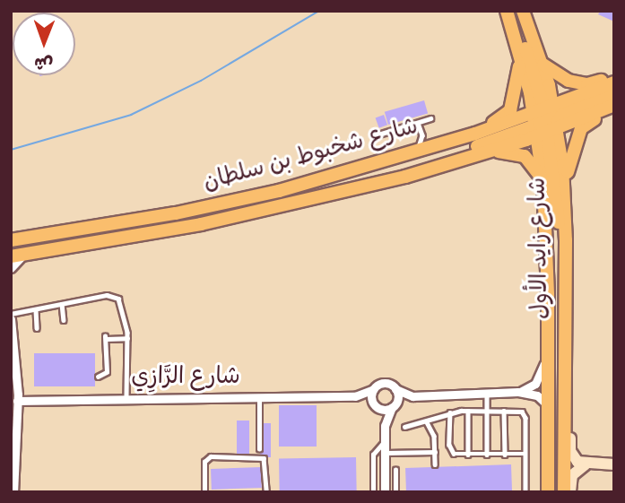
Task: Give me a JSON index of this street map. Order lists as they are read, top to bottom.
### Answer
{
  "streets": {
    "main road": ["شارع شخبوط بن سلطان", "شارع زايد الأول"],
    "street": ["شارع الرَّازِي"]
  },
  "crossings": [
    ["شارع شخبوط بن سلطان", "شارع زايد الأول"]
  ],
  "north": "bottom"
}
